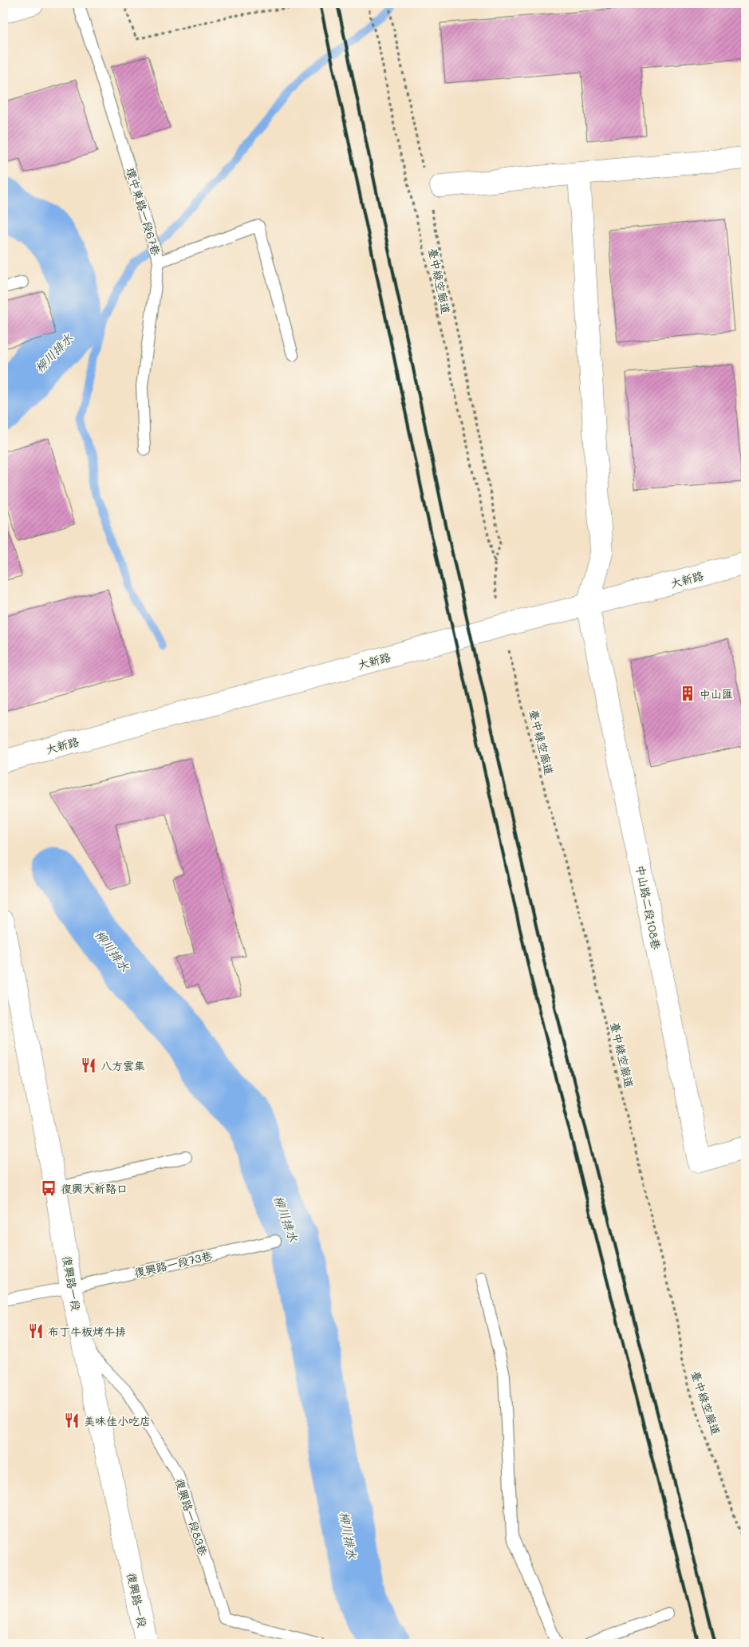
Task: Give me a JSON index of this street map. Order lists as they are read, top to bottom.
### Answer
{
  "streets": {
    "street": ["大新路", "中山路二段108巷", "復興路一段"],
    "lane": ["環中東路一段67巷", "復興路一段73巷", "復興路一段83巷"],
    "path": ["臺中綠空廊道"]
  },
  "crossings": [
    ["臺中綠空廊道", "大新路"],
    ["大新路", "中山路二段108巷"],
    ["復興路一段73巷", "復興路一段"],
    ["復興路一段", "復興路一段83巷"]
  ],
  "water": ["柳川排水"],
  "places": {
    "building": ["中山匯"],
    "restaurant": ["八方雲集", "布丁牛板烤牛排", "美味佳小吃店"],
    "bus stop": ["復興大新路口"]
  }
}
